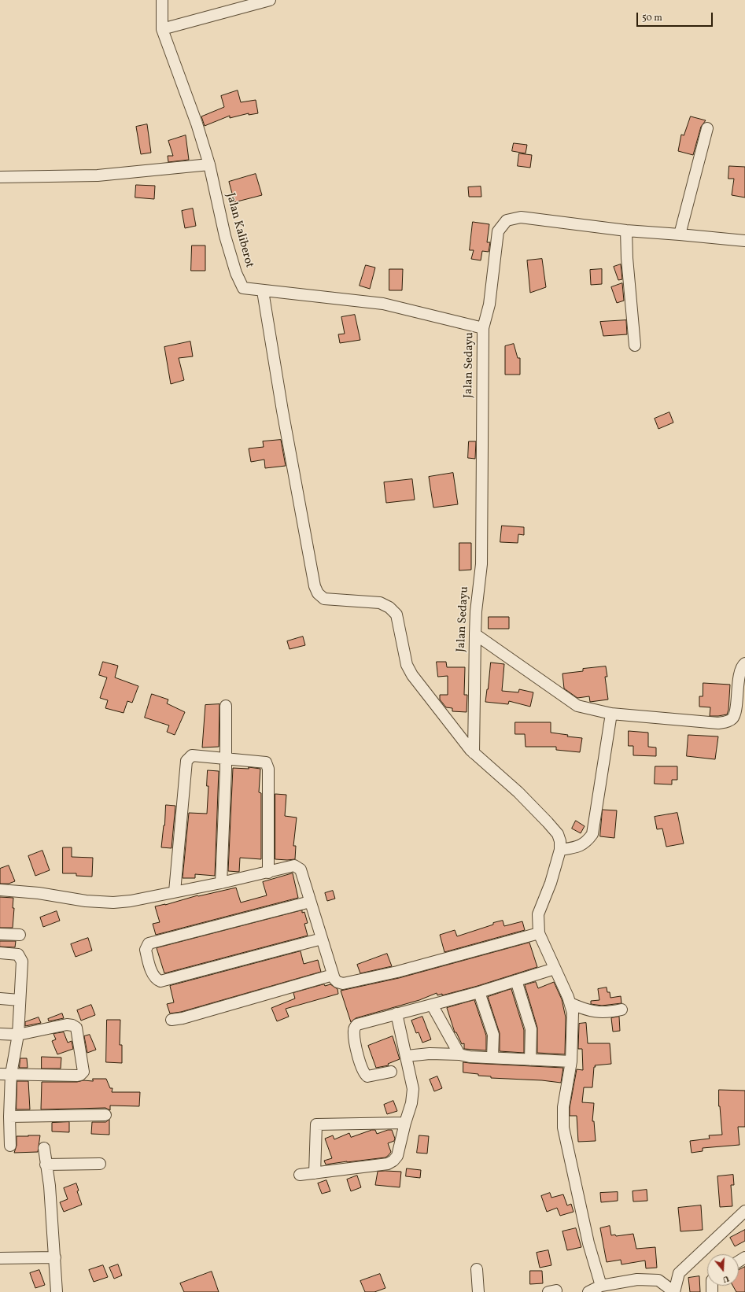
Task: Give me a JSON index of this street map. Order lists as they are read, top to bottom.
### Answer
{
  "streets": {
    "street": ["Jalan Kaliberot", "Jalan Sedayu"]
  },
  "crossings": [
    ["Jalan Kaliberot", "Jalan Sedayu"]
  ],
  "scale_bar": "50 m",
  "north": "bottom"
}
